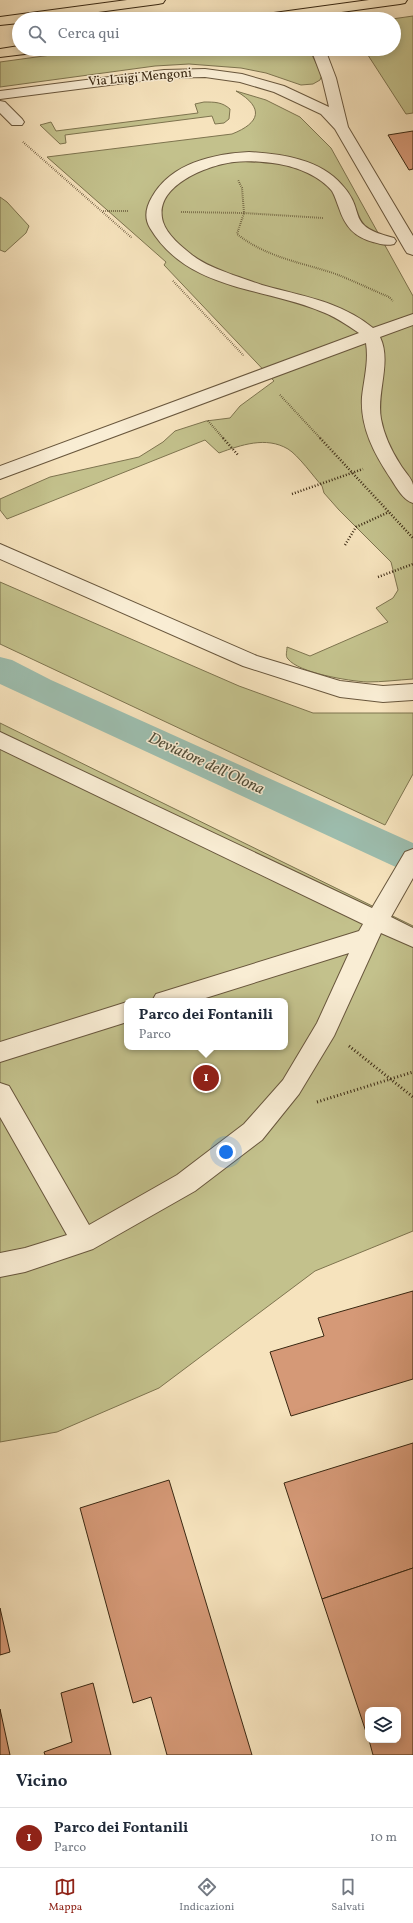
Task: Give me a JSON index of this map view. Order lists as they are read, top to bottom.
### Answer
{
  "streets": {
    "street": ["Via Luigi Mengoni"]
  },
  "water": ["Deviatore dell'Olona"],
  "page": {
    "search": "Cerca qui",
    "popup": ["Parco dei Fontanili", "Parco"],
    "pins": "1",
    "heading": "Vicino",
    "list": [
      {
        "mark": "1",
        "name": "Parco dei Fontanili",
        "note": "Parco",
        "value": "10 m"
      }
    ],
    "nav": ["Mappa", "Indicazioni", "Salvati"]
  }
}
